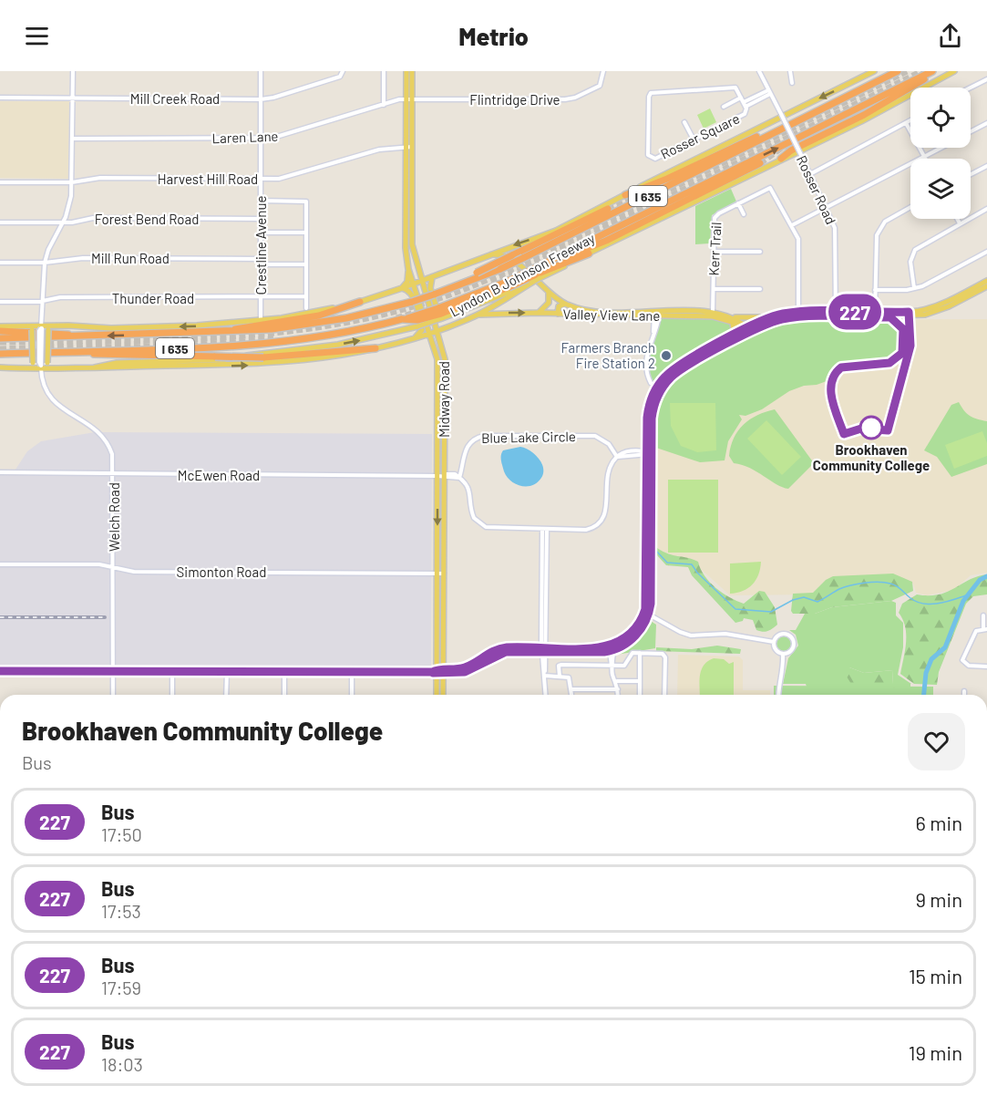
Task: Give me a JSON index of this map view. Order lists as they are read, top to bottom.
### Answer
{
  "streets": {
    "highway": ["I 635", "Lyndon B Johnson Freeway"],
    "main road": ["Valley View Lane", "Midway Road"],
    "street": [
      "Mill Creek Road",
      "Flintridge Drive",
      "Rosser Square",
      "Laren Lane",
      "Harvest Hill Road",
      "Rosser Road",
      "Forest Bend Road",
      "Crestline Avenue",
      "Kerr Trail",
      "Mill Run Road",
      "Thunder Road",
      "Blue Lake Circle",
      "McEwen Road",
      "Welch Road",
      "Simonton Road"
    ]
  },
  "crossings": [
    ["Mill Creek Road", "Crestline Avenue"],
    ["Mill Creek Road", "Welch Road"],
    ["Flintridge Drive", "Laren Lane"],
    ["Flintridge Drive", "Midway Road"],
    ["Rosser Square", "Rosser Road"],
    ["Laren Lane", "Crestline Avenue"],
    ["Laren Lane", "Midway Road"],
    ["Laren Lane", "Welch Road"],
    ["Harvest Hill Road", "Crestline Avenue"],
    ["Harvest Hill Road", "Midway Road"],
    ["Harvest Hill Road", "Welch Road"],
    ["Forest Bend Road", "Crestline Avenue"],
    ["Forest Bend Road", "Welch Road"],
    ["Crestline Avenue", "Mill Run Road"],
    ["Crestline Avenue", "Lyndon B Johnson Freeway"],
    ["Crestline Avenue", "Thunder Road"],
    ["Kerr Trail", "Valley View Lane"],
    ["Mill Run Road", "Welch Road"],
    ["Lyndon B Johnson Freeway", "Valley View Lane"],
    ["Lyndon B Johnson Freeway", "Midway Road"],
    ["Lyndon B Johnson Freeway", "Welch Road"],
    ["Thunder Road", "Welch Road"],
    ["Midway Road", "McEwen Road"],
    ["Midway Road", "Simonton Road"],
    ["Blue Lake Circle", "McEwen Road"],
    ["McEwen Road", "Welch Road"],
    ["Welch Road", "Simonton Road"]
  ],
  "places": ["Farmers Branch Fire Station 2", "Brookhaven Community College"],
  "lines": ["bus line 227"],
  "page": {
    "header": "Metrio",
    "on_map": "227",
    "heading": ["Brookhaven Community College", "Bus"],
    "list": [
      {
        "mark": "227",
        "name": "Bus",
        "note": "17:50",
        "value": "6 min"
      },
      {
        "mark": "227",
        "name": "Bus",
        "note": "17:53",
        "value": "9 min"
      },
      {
        "mark": "227",
        "name": "Bus",
        "note": "17:59",
        "value": "15 min"
      },
      {
        "mark": "227",
        "name": "Bus",
        "note": "18:03",
        "value": "19 min"
      }
    ]
  }
}
